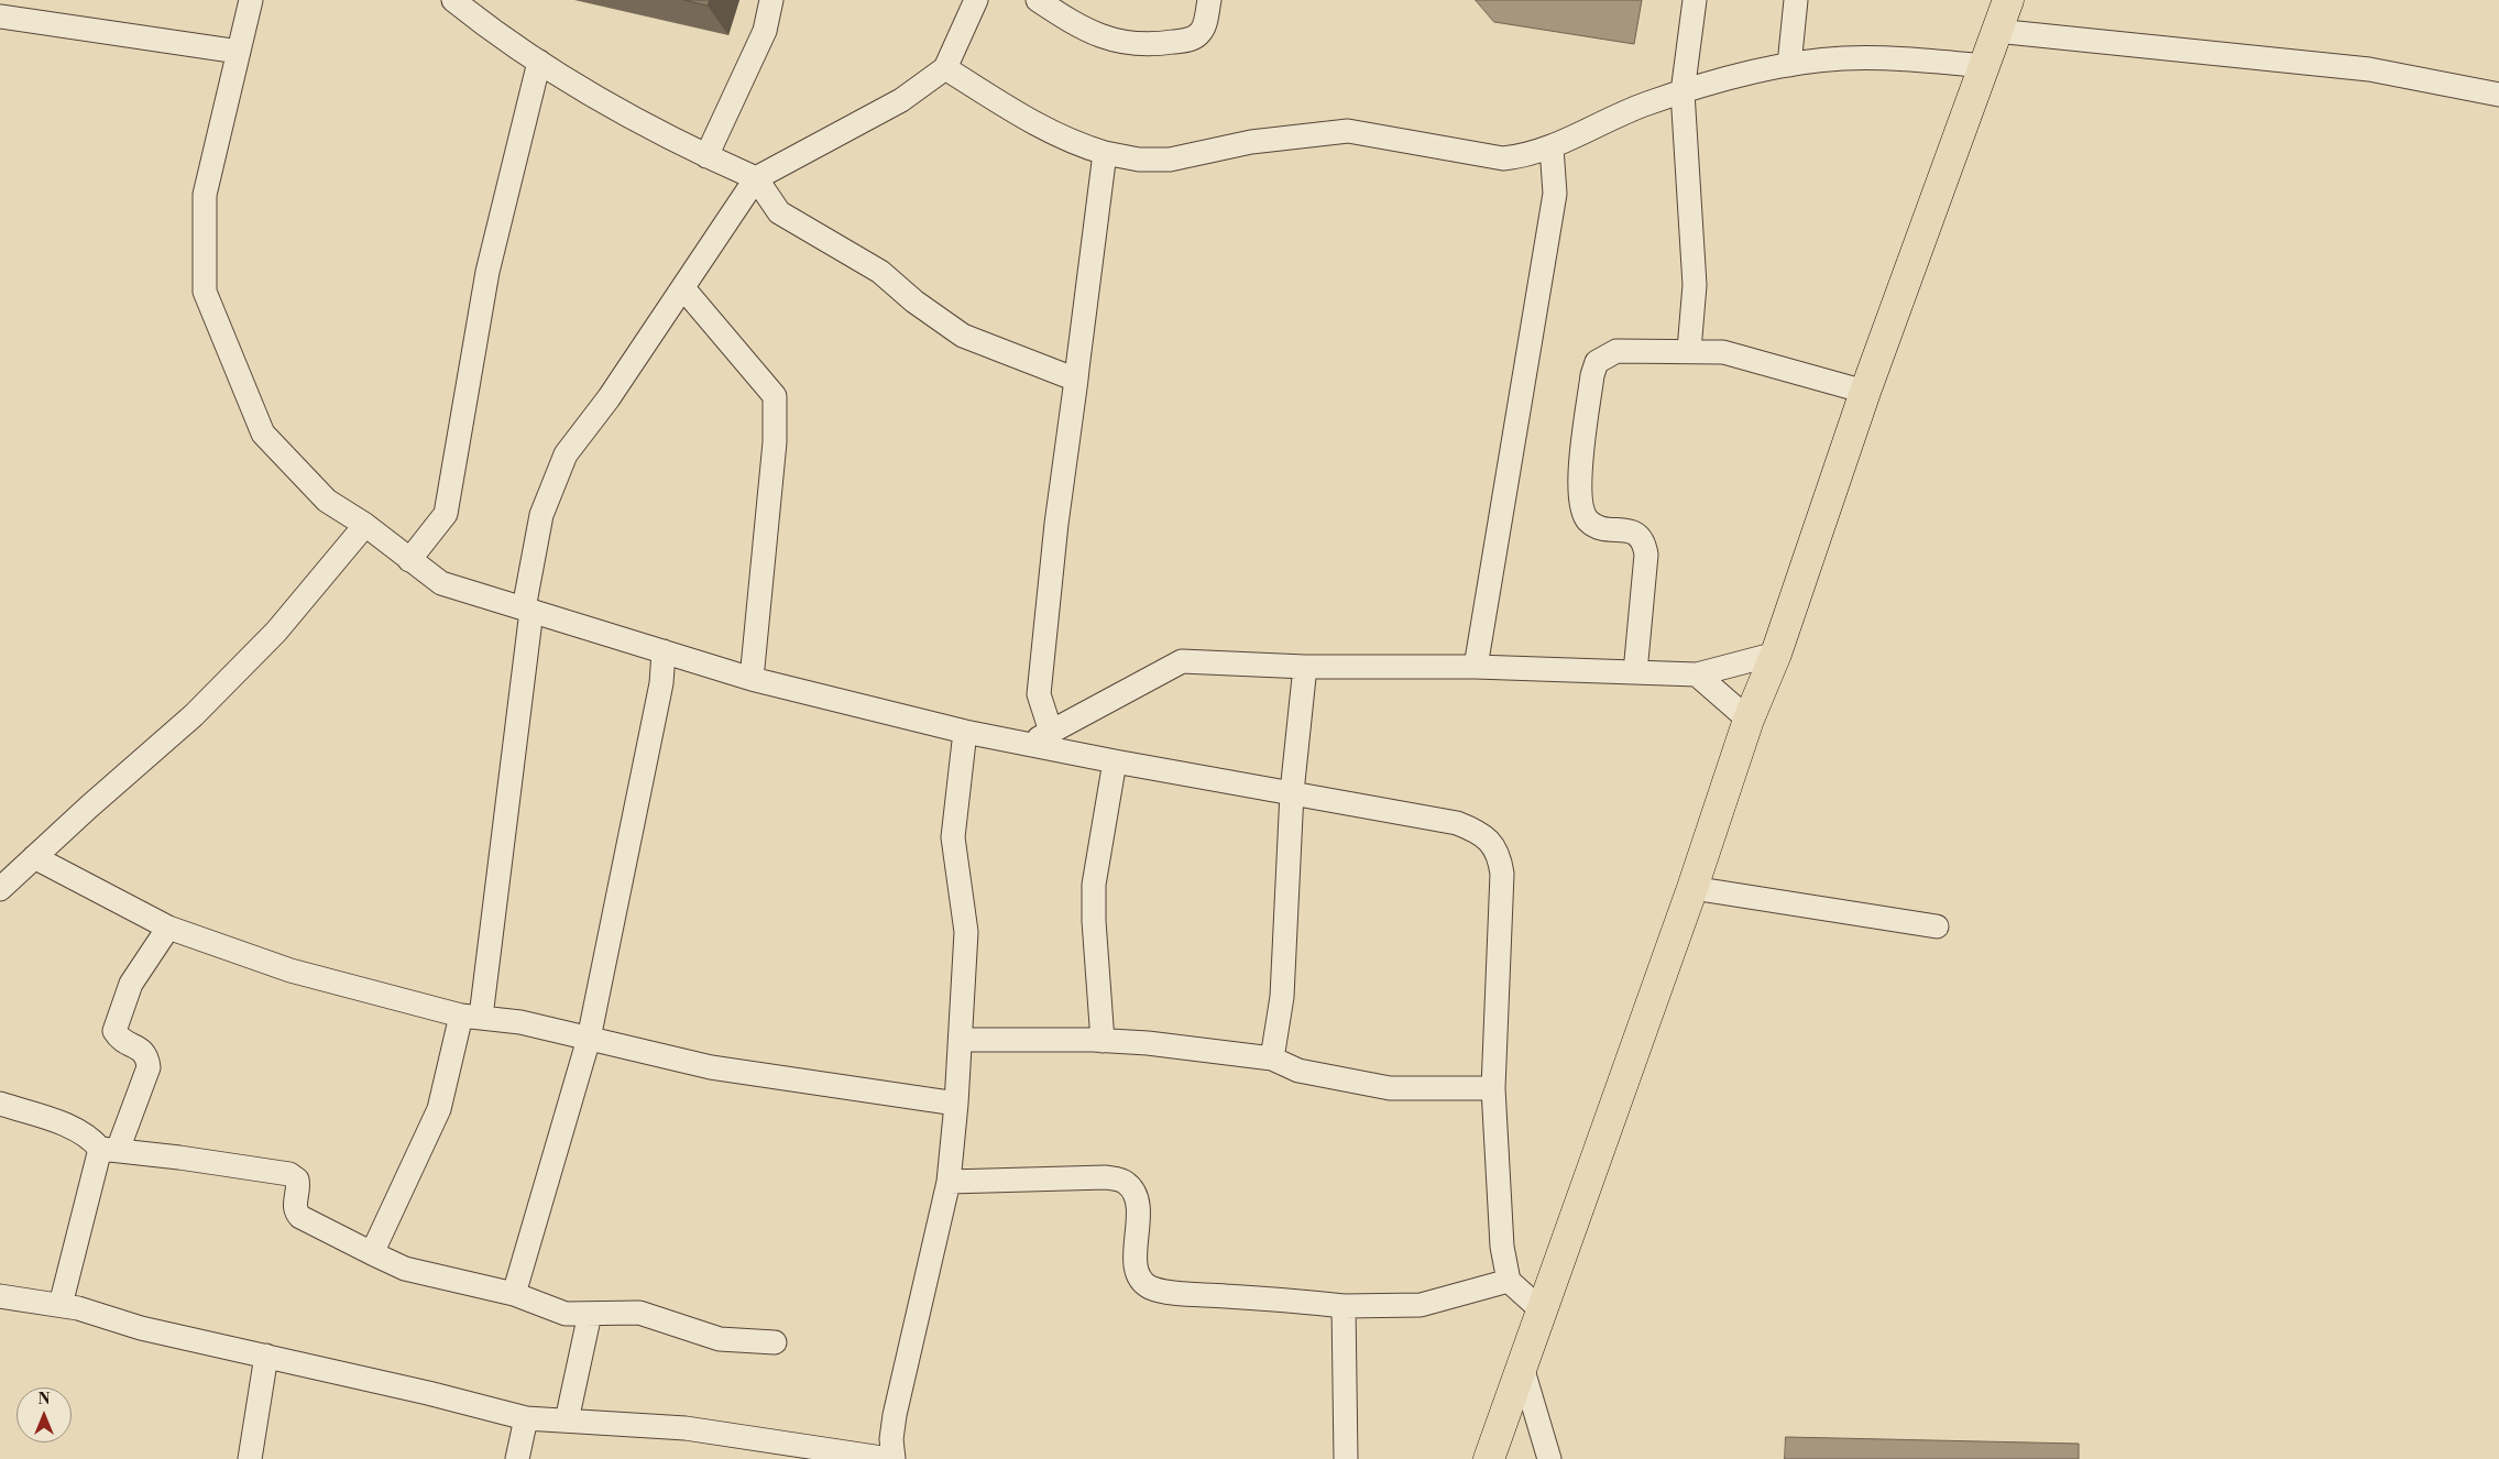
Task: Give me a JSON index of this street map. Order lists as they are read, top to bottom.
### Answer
{
  "north": "top"
}
